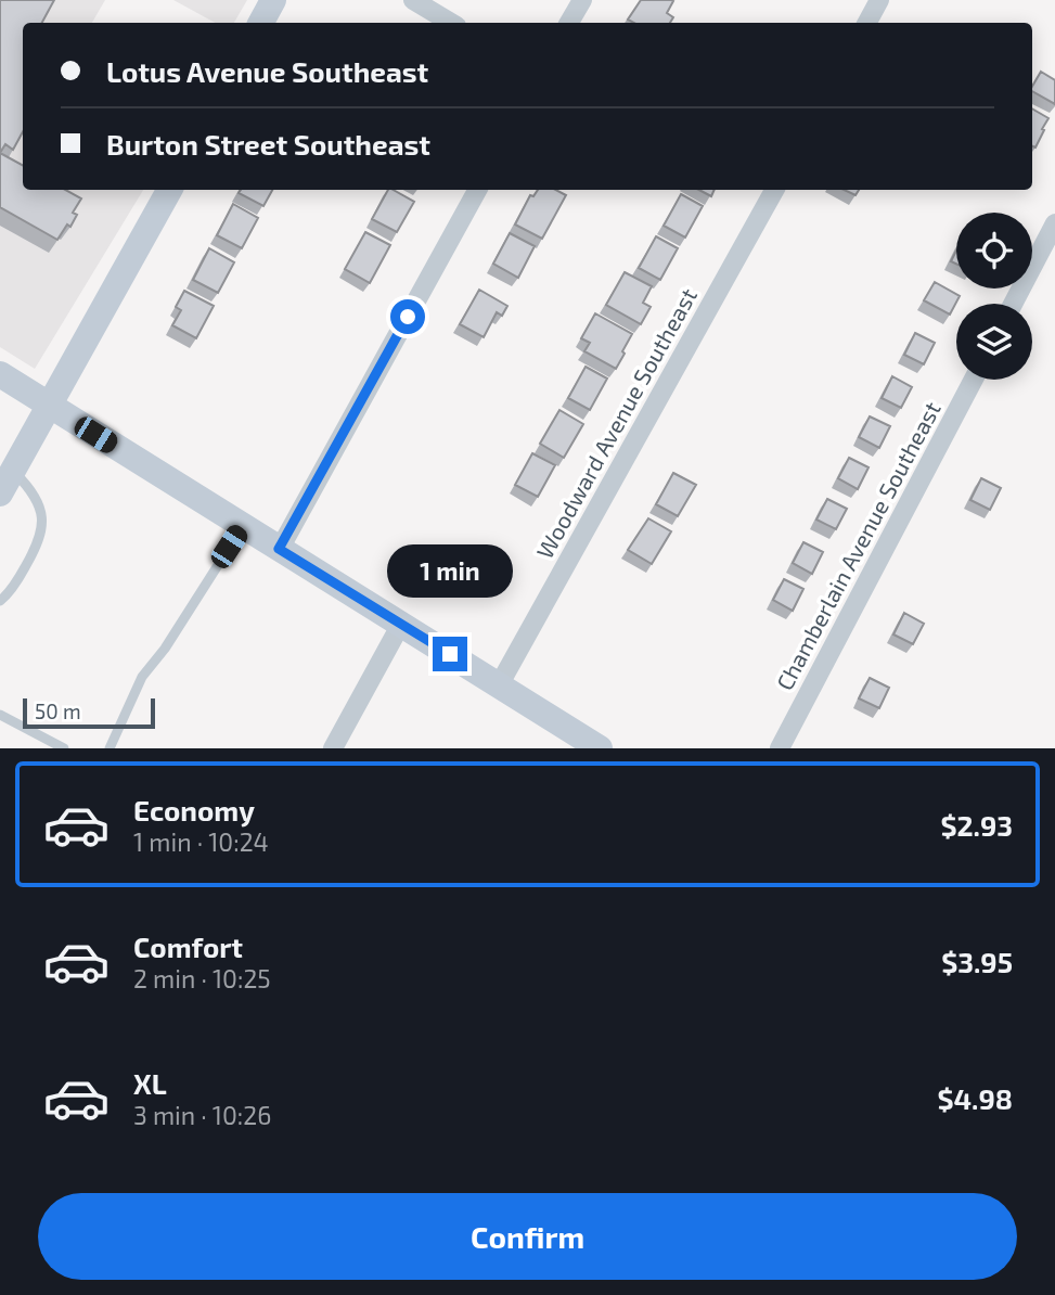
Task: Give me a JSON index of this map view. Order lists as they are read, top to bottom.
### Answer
{
  "streets": {
    "street": ["Woodward Avenue Southeast", "Chamberlain Avenue Southeast"]
  },
  "scale_bar": "50 m",
  "page": {
    "banner": ["Lotus Avenue Southeast", "Burton Street Southeast"],
    "bubble": "1 min",
    "scale": "50 m",
    "list": [
      {
        "name": "Economy",
        "note": "1 min · 10:24",
        "value": "$2.93"
      },
      {
        "name": "Comfort",
        "note": "2 min · 10:25",
        "value": "$3.95"
      },
      {
        "name": "XL",
        "note": "3 min · 10:26",
        "value": "$4.98"
      }
    ],
    "buttons": "Confirm"
  }
}
